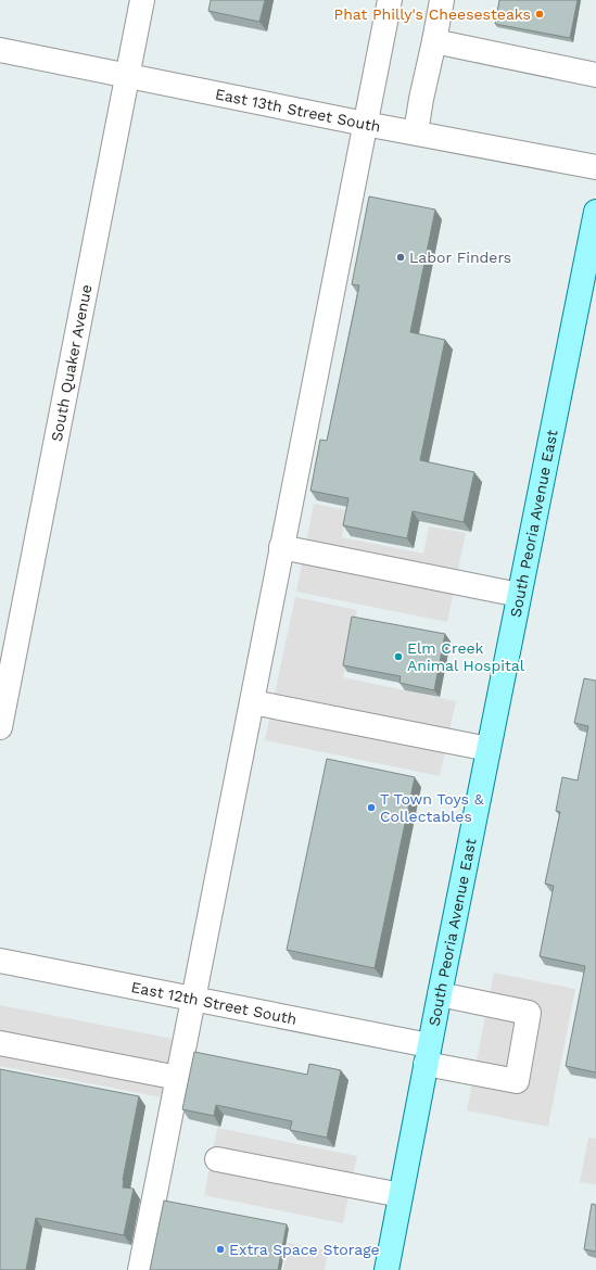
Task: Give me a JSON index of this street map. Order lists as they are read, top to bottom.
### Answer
{
  "streets": {
    "main road": ["South Peoria Avenue East"],
    "street": ["East 13th Street South", "South Quaker Avenue", "East 12th Street South"]
  },
  "crossings": [
    ["East 13th Street South", "South Quaker Avenue"],
    ["South Peoria Avenue East", "East 12th Street South"]
  ],
  "places": [
    "Phat Philly's Cheesesteaks",
    "Labor Finders",
    "Elm Creek Animal Hospital",
    "T Town Toys & Collectables",
    "Extra Space Storage"
  ]
}
